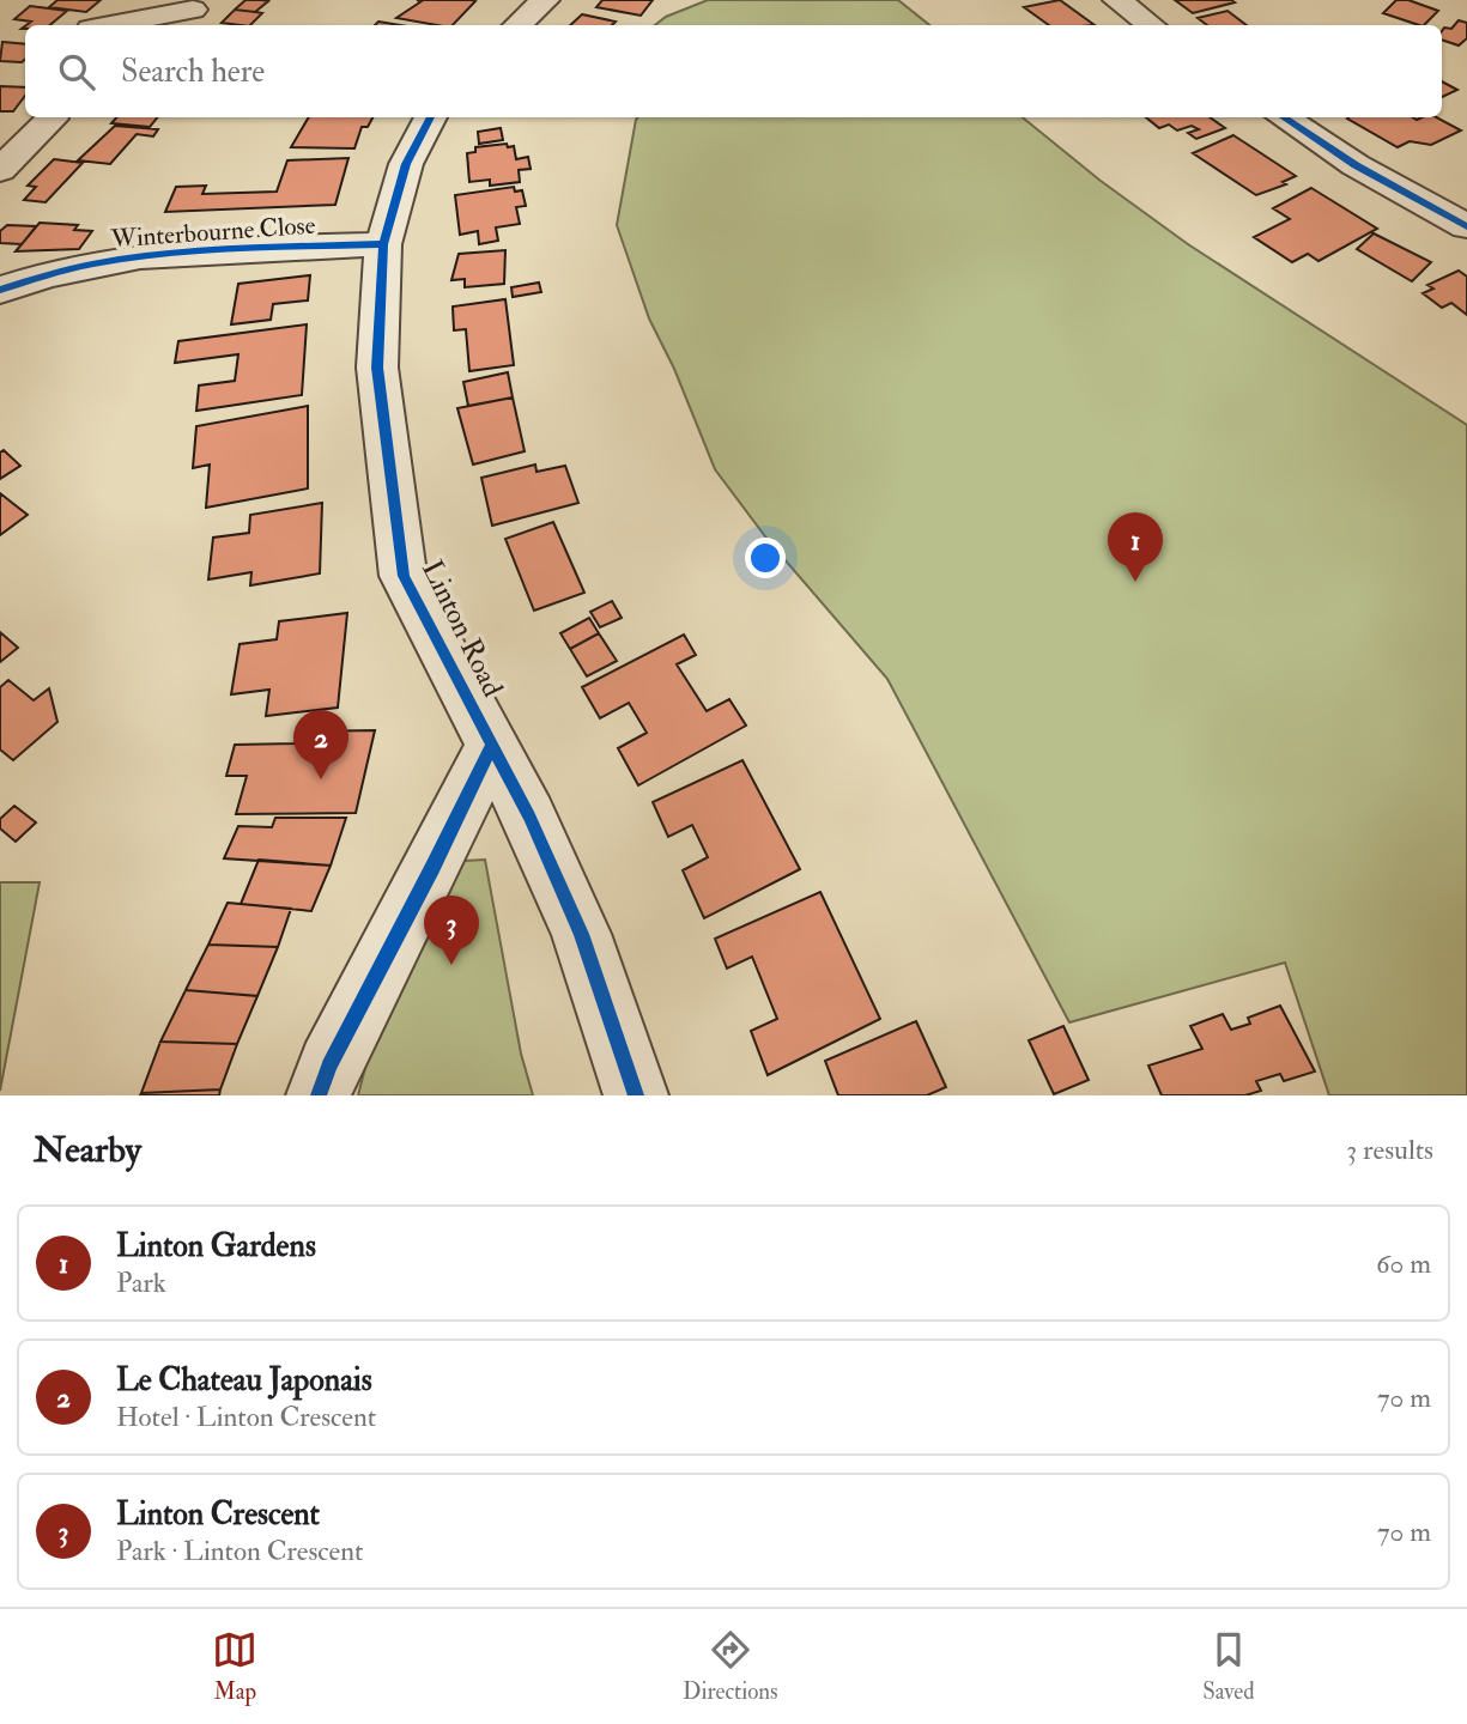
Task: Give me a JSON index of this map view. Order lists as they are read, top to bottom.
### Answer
{
  "streets": {
    "street": ["Winterbourne Close", "Linton Road"]
  },
  "crossings": [
    ["Winterbourne Close", "Linton Road"]
  ],
  "page": {
    "search": "Search here",
    "pins": ["1", "2", "3"],
    "heading": ["Nearby", "3 results"],
    "list": [
      {
        "mark": "1",
        "name": "Linton Gardens",
        "note": "Park",
        "value": "60 m"
      },
      {
        "mark": "2",
        "name": "Le Chateau Japonais",
        "note": "Hotel · Linton Crescent",
        "value": "70 m"
      },
      {
        "mark": "3",
        "name": "Linton Crescent",
        "note": "Park · Linton Crescent",
        "value": "70 m"
      }
    ],
    "nav": ["Map", "Directions", "Saved"]
  }
}
